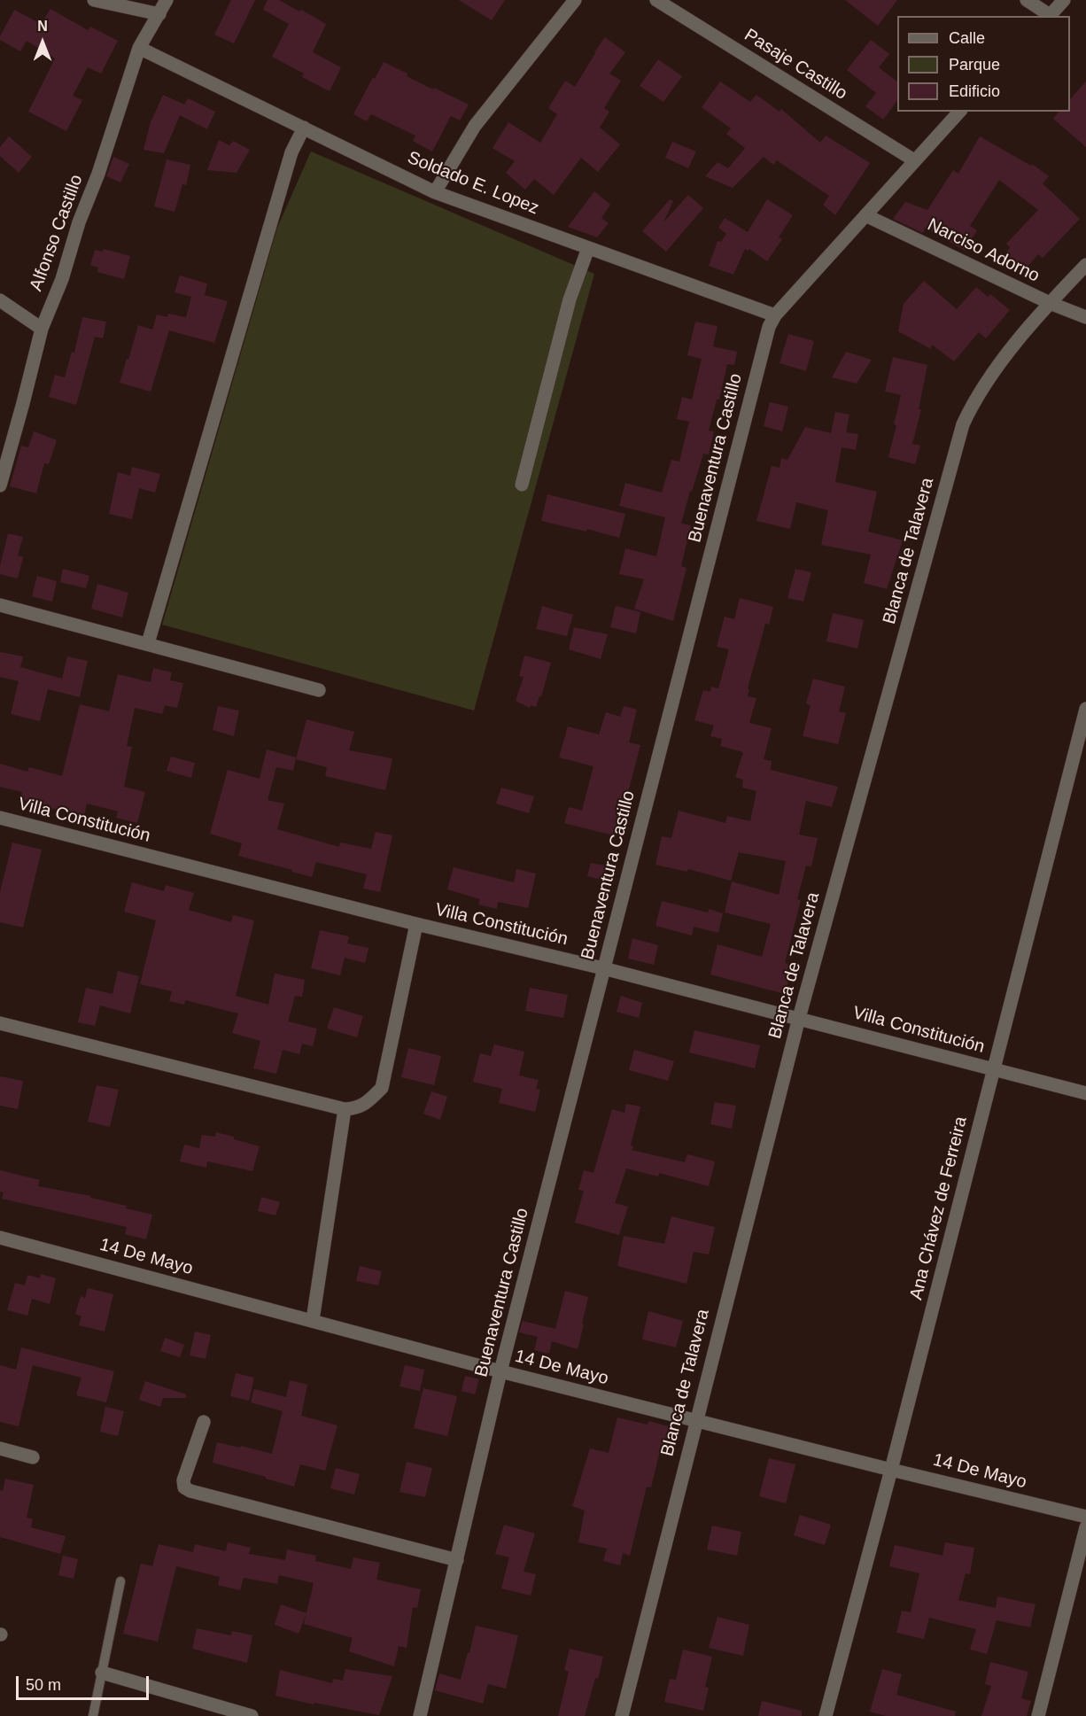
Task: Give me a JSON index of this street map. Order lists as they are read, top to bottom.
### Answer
{
  "streets": {
    "street": [
      "Pasaje Castillo",
      "Soldado E. Lopez",
      "Alfonso Castillo",
      "Narciso Adorno",
      "Buenaventura Castillo",
      "Blanca de Talavera",
      "Villa Constitución",
      "Ana Chávez de Ferreira",
      "14 De Mayo"
    ]
  },
  "crossings": [
    ["Pasaje Castillo", "Buenaventura Castillo"],
    ["Soldado E. Lopez", "Alfonso Castillo"],
    ["Soldado E. Lopez", "Buenaventura Castillo"],
    ["Narciso Adorno", "Buenaventura Castillo"],
    ["Narciso Adorno", "Blanca de Talavera"],
    ["Buenaventura Castillo", "Villa Constitución"],
    ["Buenaventura Castillo", "14 De Mayo"],
    ["Blanca de Talavera", "Villa Constitución"],
    ["Blanca de Talavera", "14 De Mayo"],
    ["Villa Constitución", "Ana Chávez de Ferreira"],
    ["Ana Chávez de Ferreira", "14 De Mayo"]
  ],
  "legend": ["Calle", "Parque", "Edificio"],
  "scale_bar": "50 m",
  "north": "top"
}
